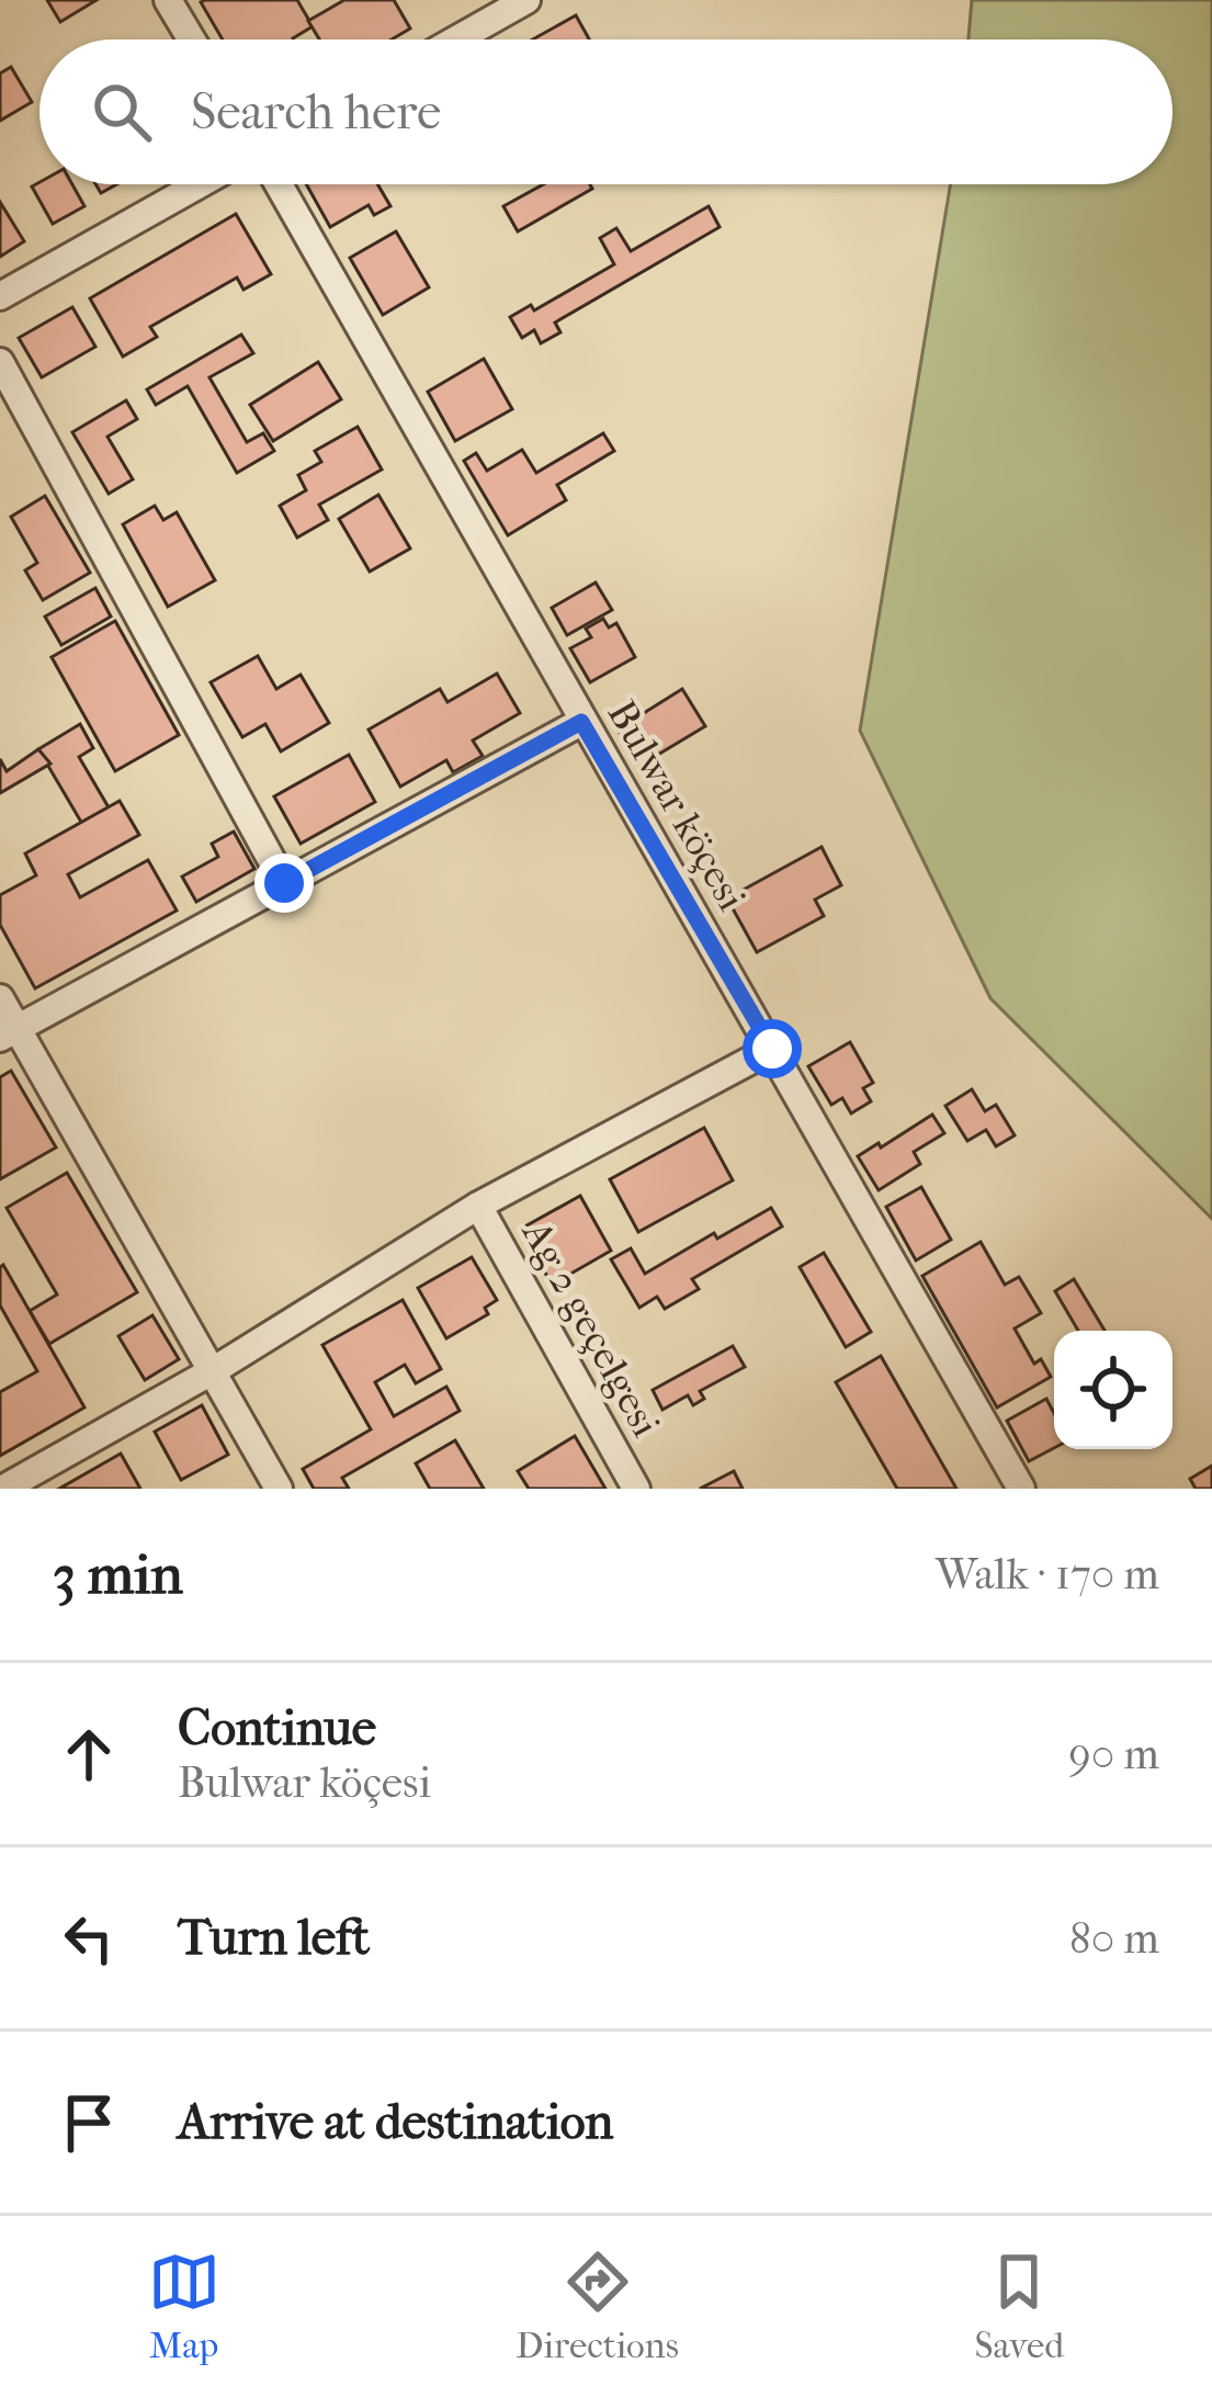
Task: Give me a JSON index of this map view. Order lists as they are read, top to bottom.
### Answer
{
  "streets": {
    "street": ["Bulwar köçesi", "Ag 2 geçelgesi"]
  },
  "page": {
    "search": "Search here",
    "heading": ["3 min", "Walk · 170 m"],
    "list": [
      ["Continue", "Bulwar köçesi", "90 m"],
      ["Turn left", "80 m"],
      "Arrive at destination"
    ],
    "nav": ["Map", "Directions", "Saved"]
  }
}
